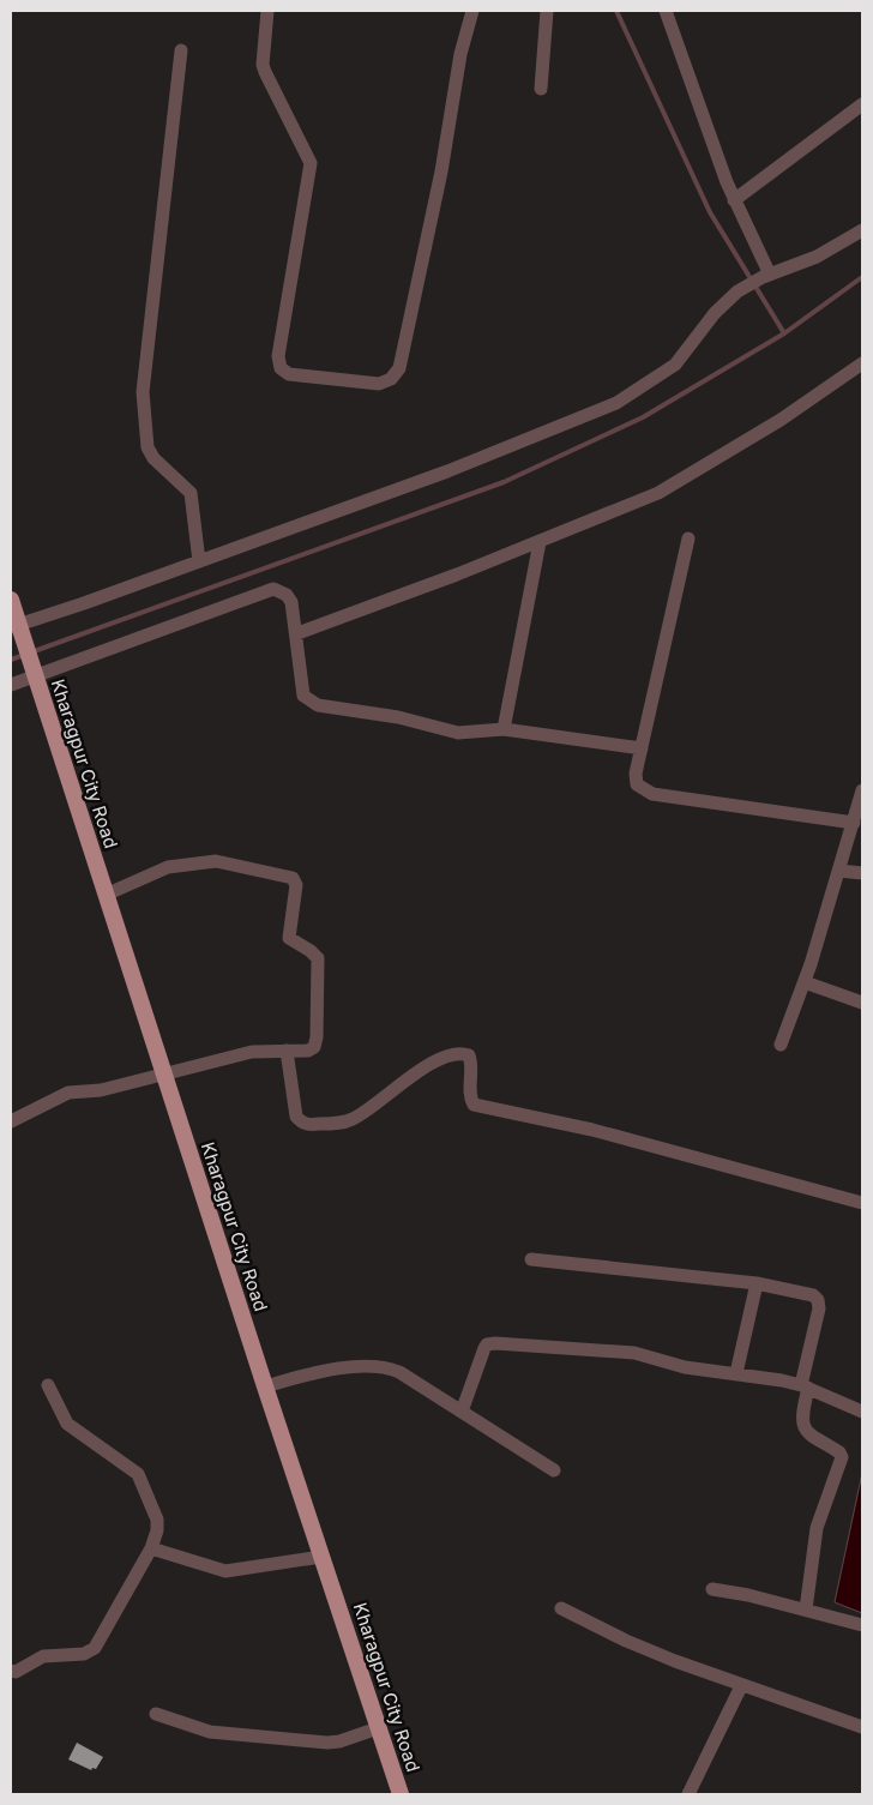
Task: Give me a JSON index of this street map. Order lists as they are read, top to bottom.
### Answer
{
  "streets": {
    "main road": ["Kharagpur City Road"]
  }
}
